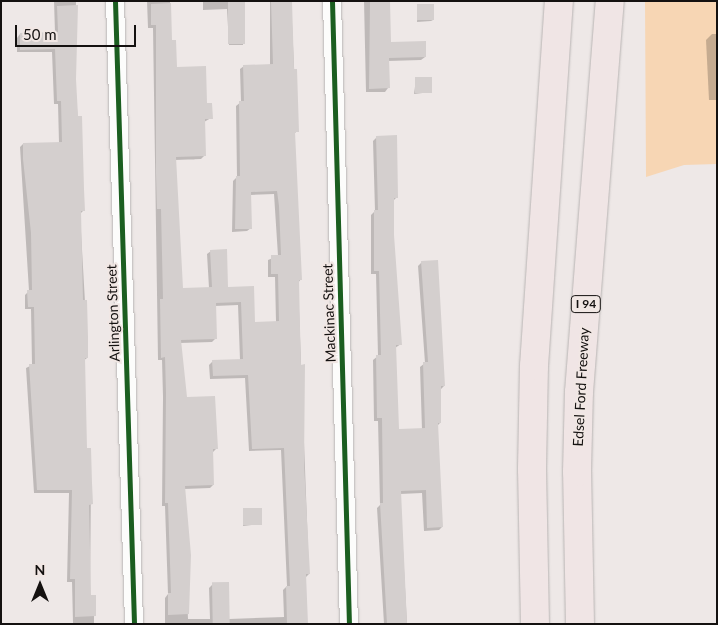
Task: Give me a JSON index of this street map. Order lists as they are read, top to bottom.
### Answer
{
  "streets": {
    "highway": ["I 94", "Edsel Ford Freeway"],
    "street": ["Arlington Street", "Mackinac Street"]
  },
  "scale_bar": "50 m",
  "north": "top"
}
